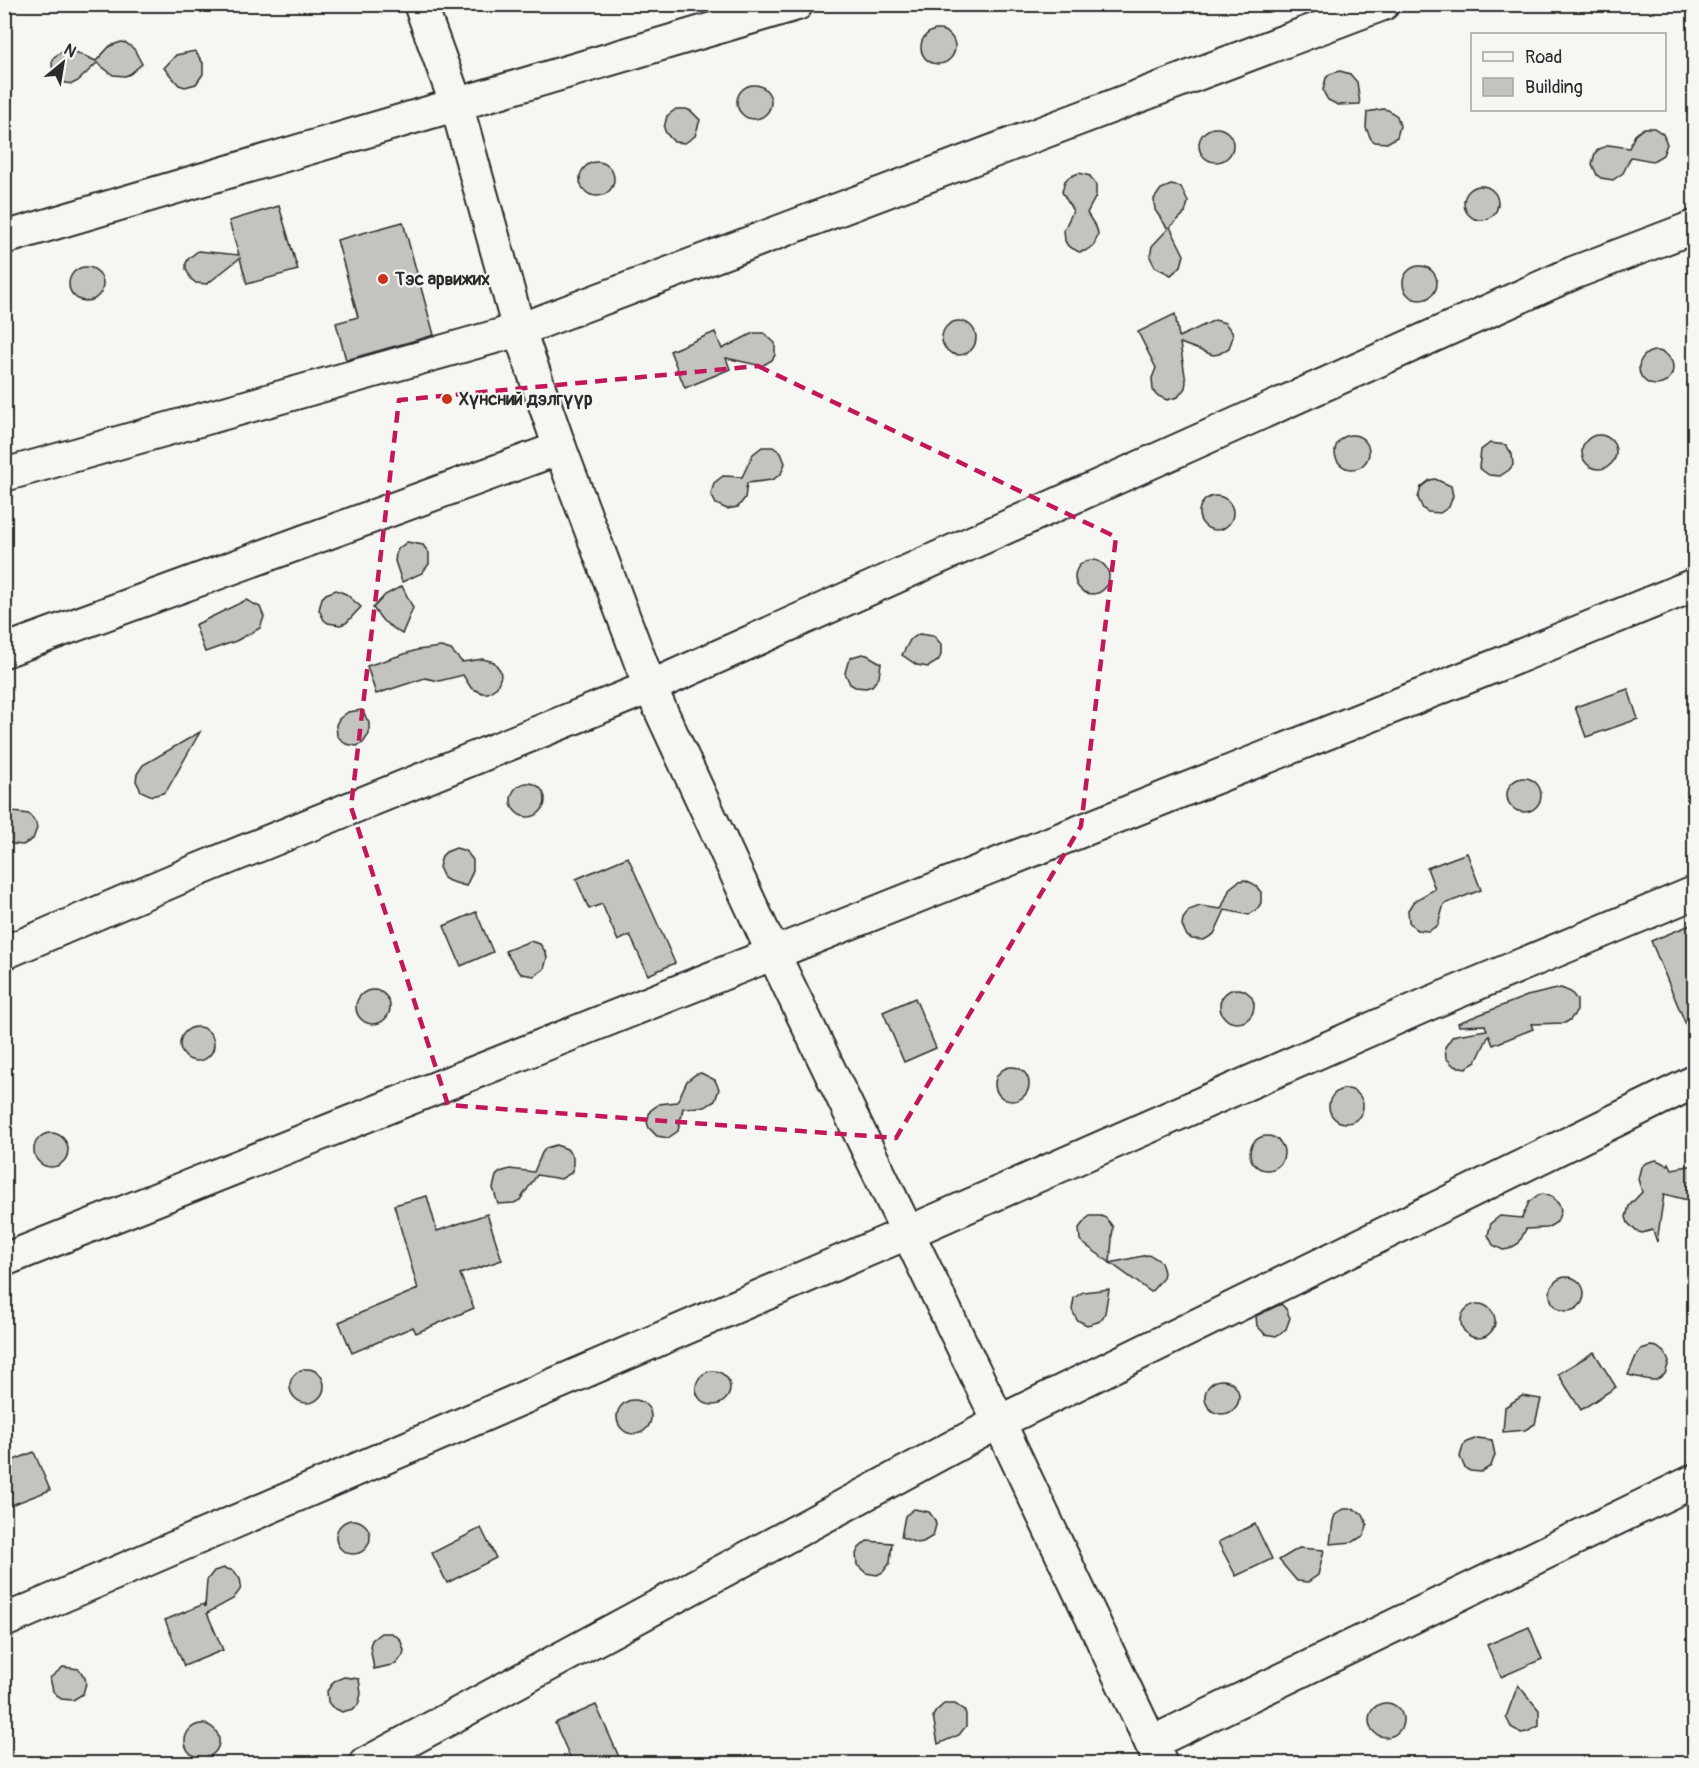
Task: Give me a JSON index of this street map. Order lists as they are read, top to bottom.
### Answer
{
  "places": ["Тэс арвижих", "Хүнсний дэлгүүр"],
  "legend": ["Road", "Building"],
  "north": "top right"
}
